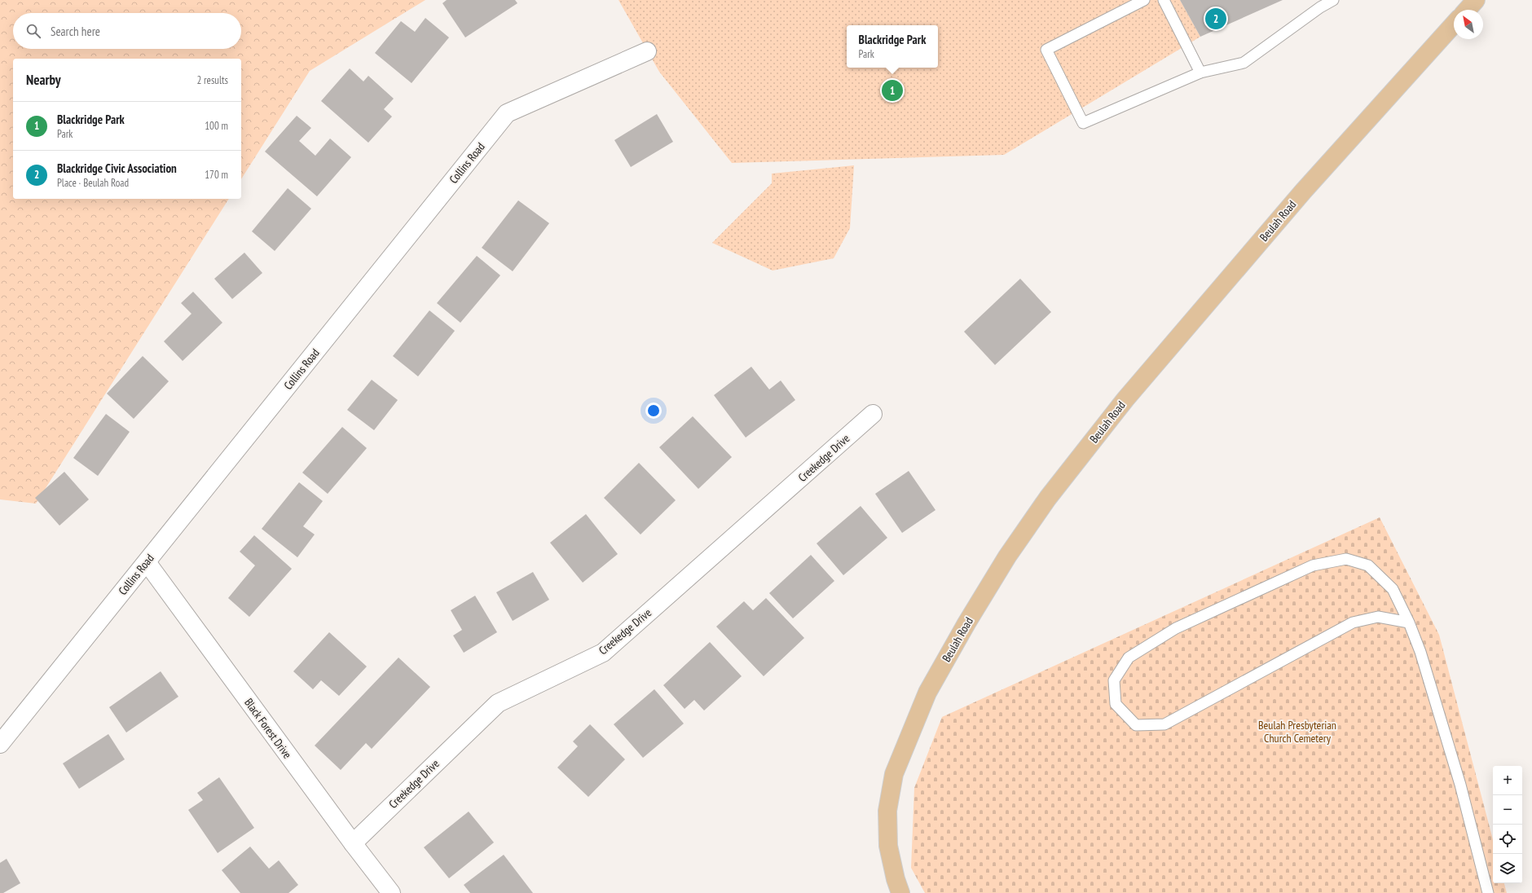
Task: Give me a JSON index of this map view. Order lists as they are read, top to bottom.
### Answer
{
  "streets": {
    "main road": ["Beulah Road"],
    "street": ["Collins Road", "Creekedge Drive", "Black Forest Drive"]
  },
  "crossings": [
    ["Collins Road", "Black Forest Drive"],
    ["Creekedge Drive", "Black Forest Drive"]
  ],
  "parks": ["Beulah Presbyterian Church Cemetery"],
  "north": "top left",
  "page": {
    "pins": ["2", "1"],
    "search": "Search here",
    "popup": ["Blackridge Park", "Park"],
    "heading": ["Nearby", "2 results"],
    "list": [
      {
        "mark": "1",
        "name": "Blackridge Park",
        "note": "Park",
        "value": "100 m"
      },
      {
        "mark": "2",
        "name": "Blackridge Civic Association",
        "note": "Place · Beulah Road",
        "value": "170 m"
      }
    ],
    "map_buttons": ["+", "−"]
  }
}
